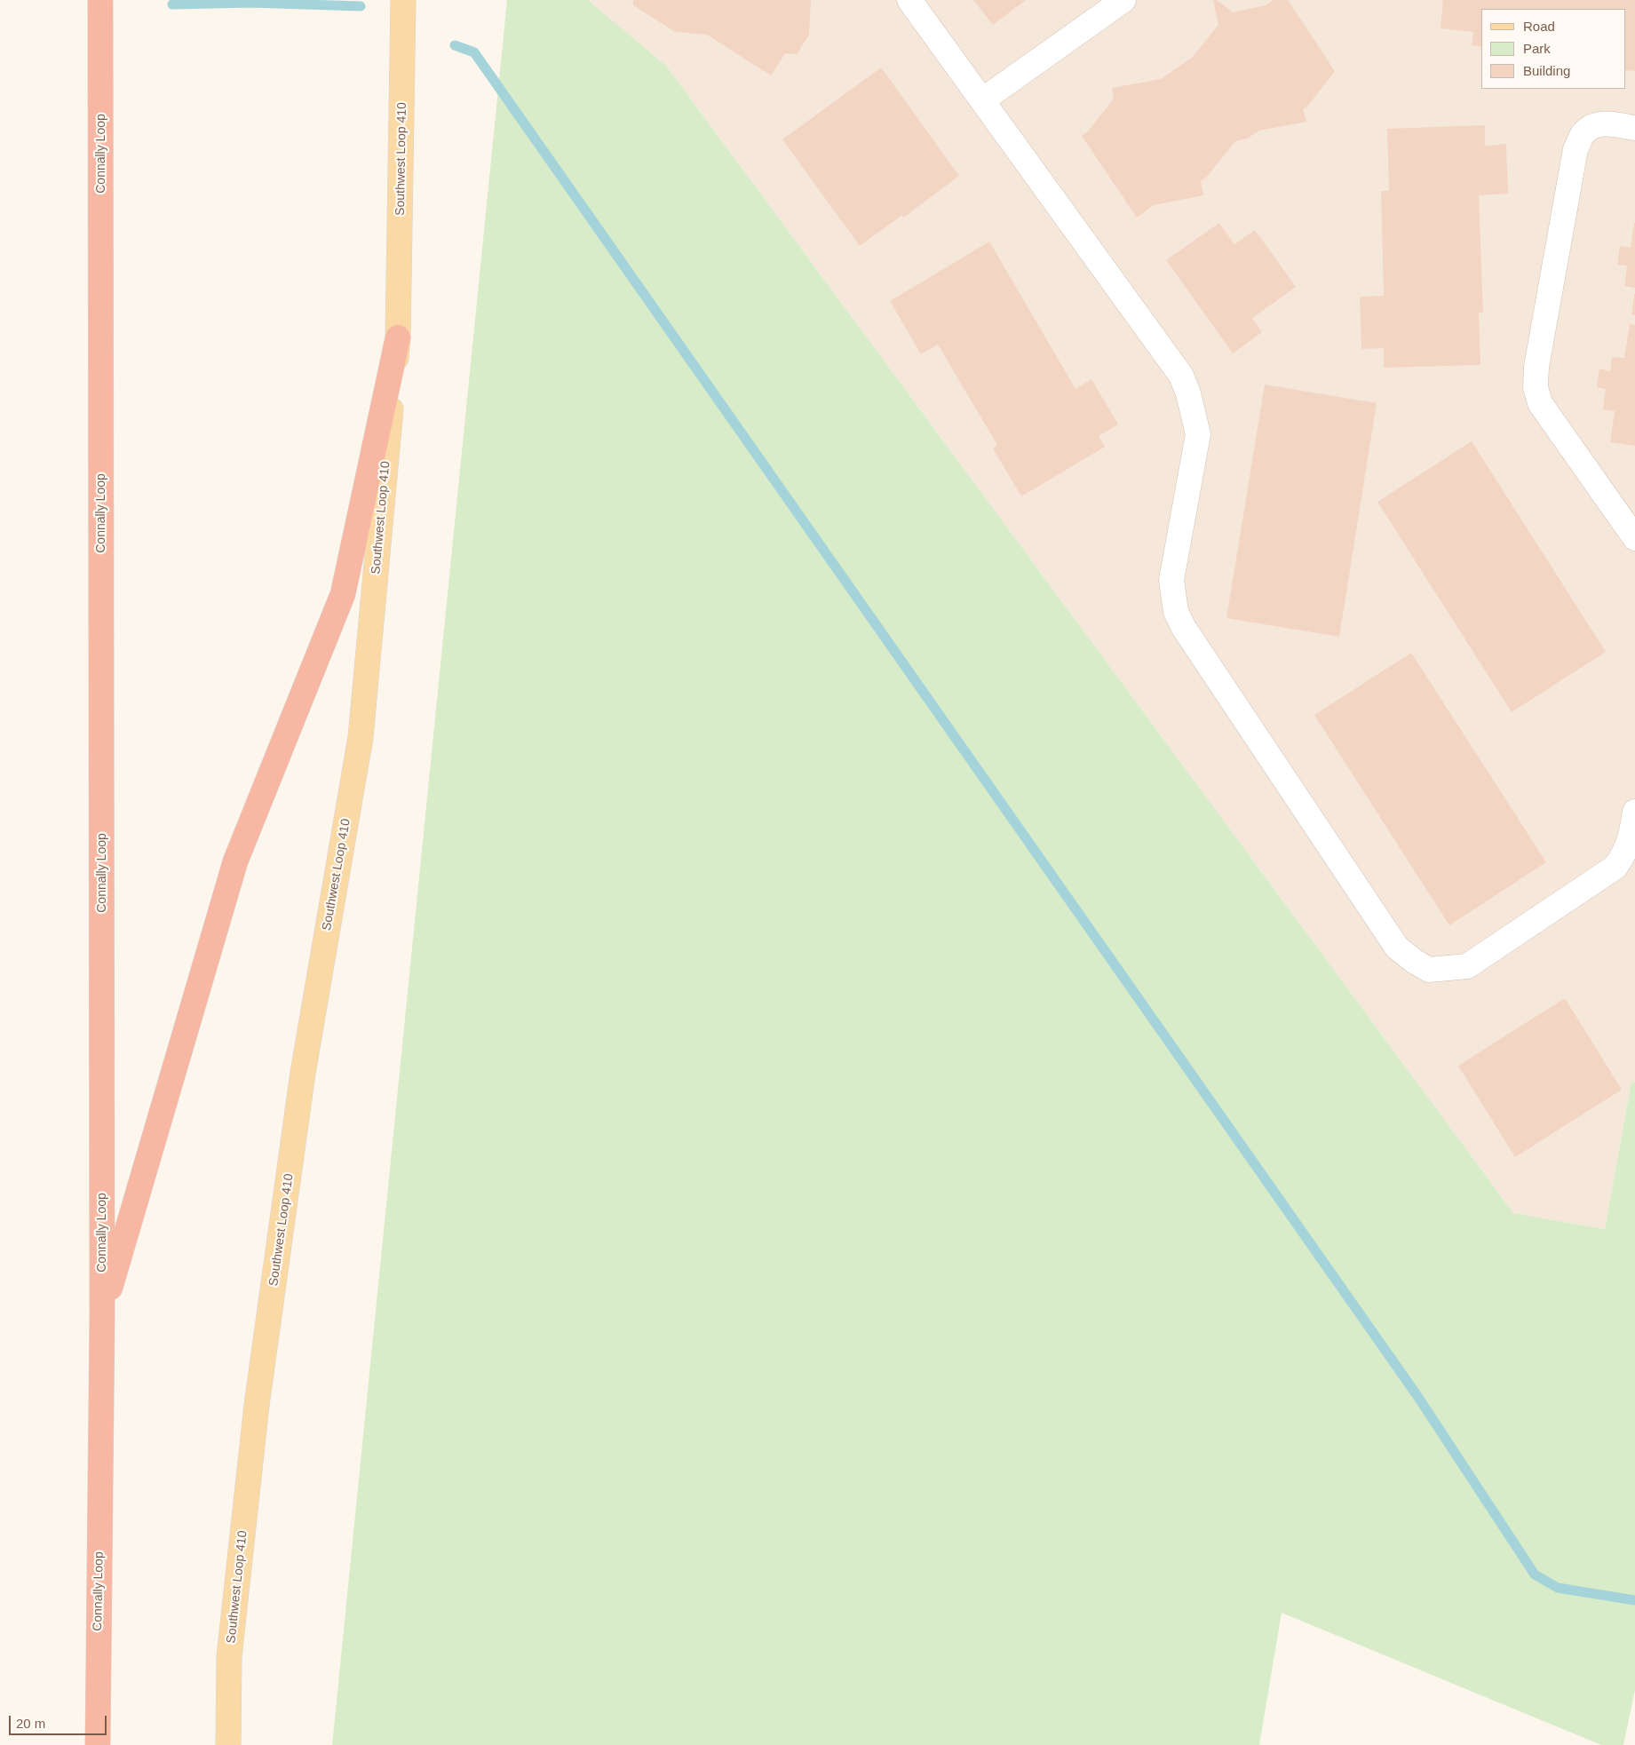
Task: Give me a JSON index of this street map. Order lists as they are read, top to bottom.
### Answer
{
  "streets": {
    "highway": ["Connally Loop"],
    "main road": ["Southwest Loop 410"]
  },
  "legend": ["Road", "Park", "Building"],
  "scale_bar": "20 m"
}
